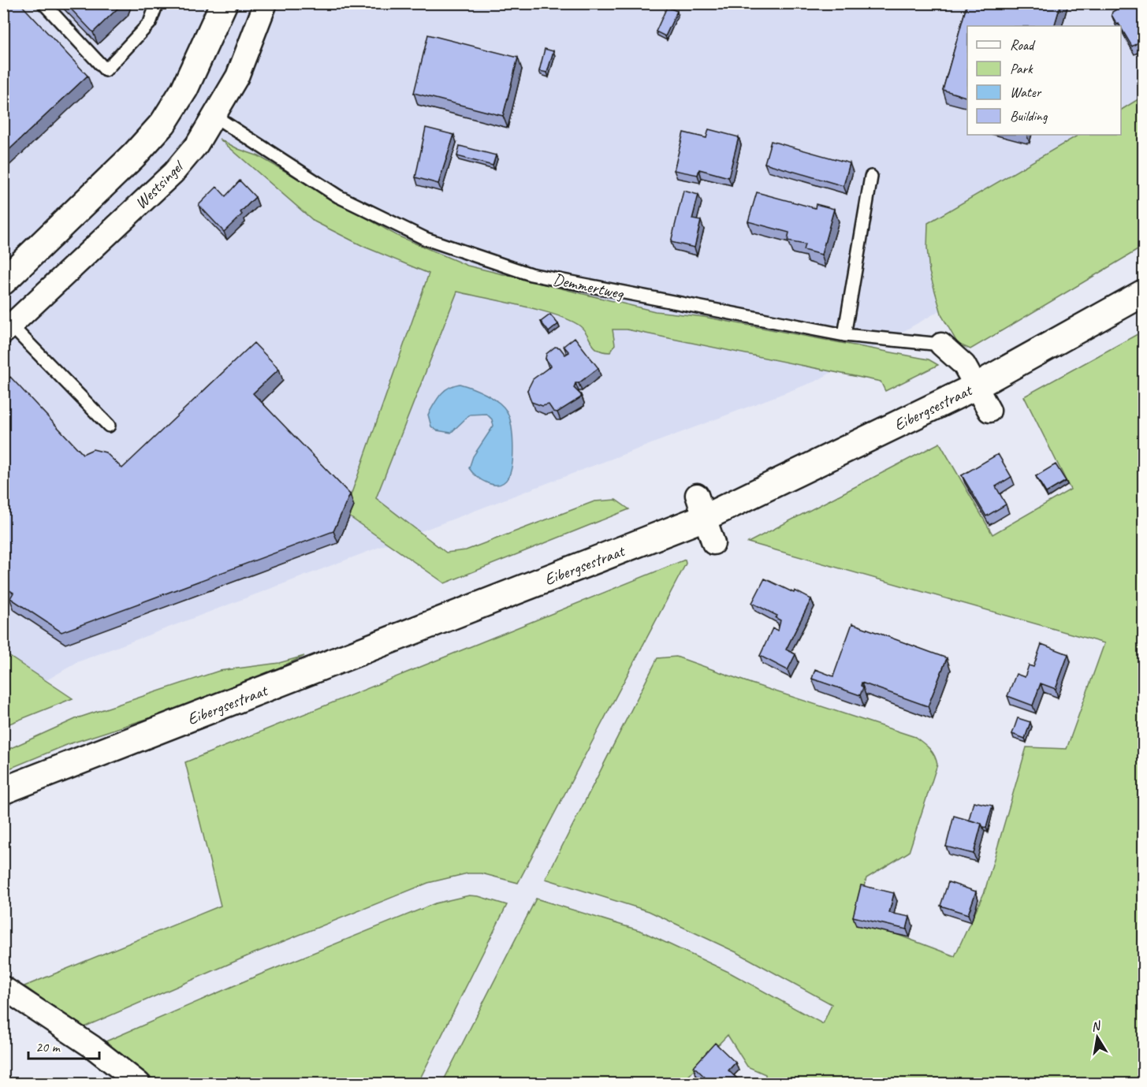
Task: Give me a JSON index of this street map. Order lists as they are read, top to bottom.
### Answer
{
  "streets": {
    "main road": ["Eibergsestraat"],
    "street": ["Westsingel", "Demmertweg"]
  },
  "crossings": [
    ["Westsingel", "Demmertweg"],
    ["Demmertweg", "Eibergsestraat"]
  ],
  "legend": [
    "Road",
    "Park",
    "Water",
    "Building"
  ],
  "scale_bar": "20 m",
  "north": "top"
}
